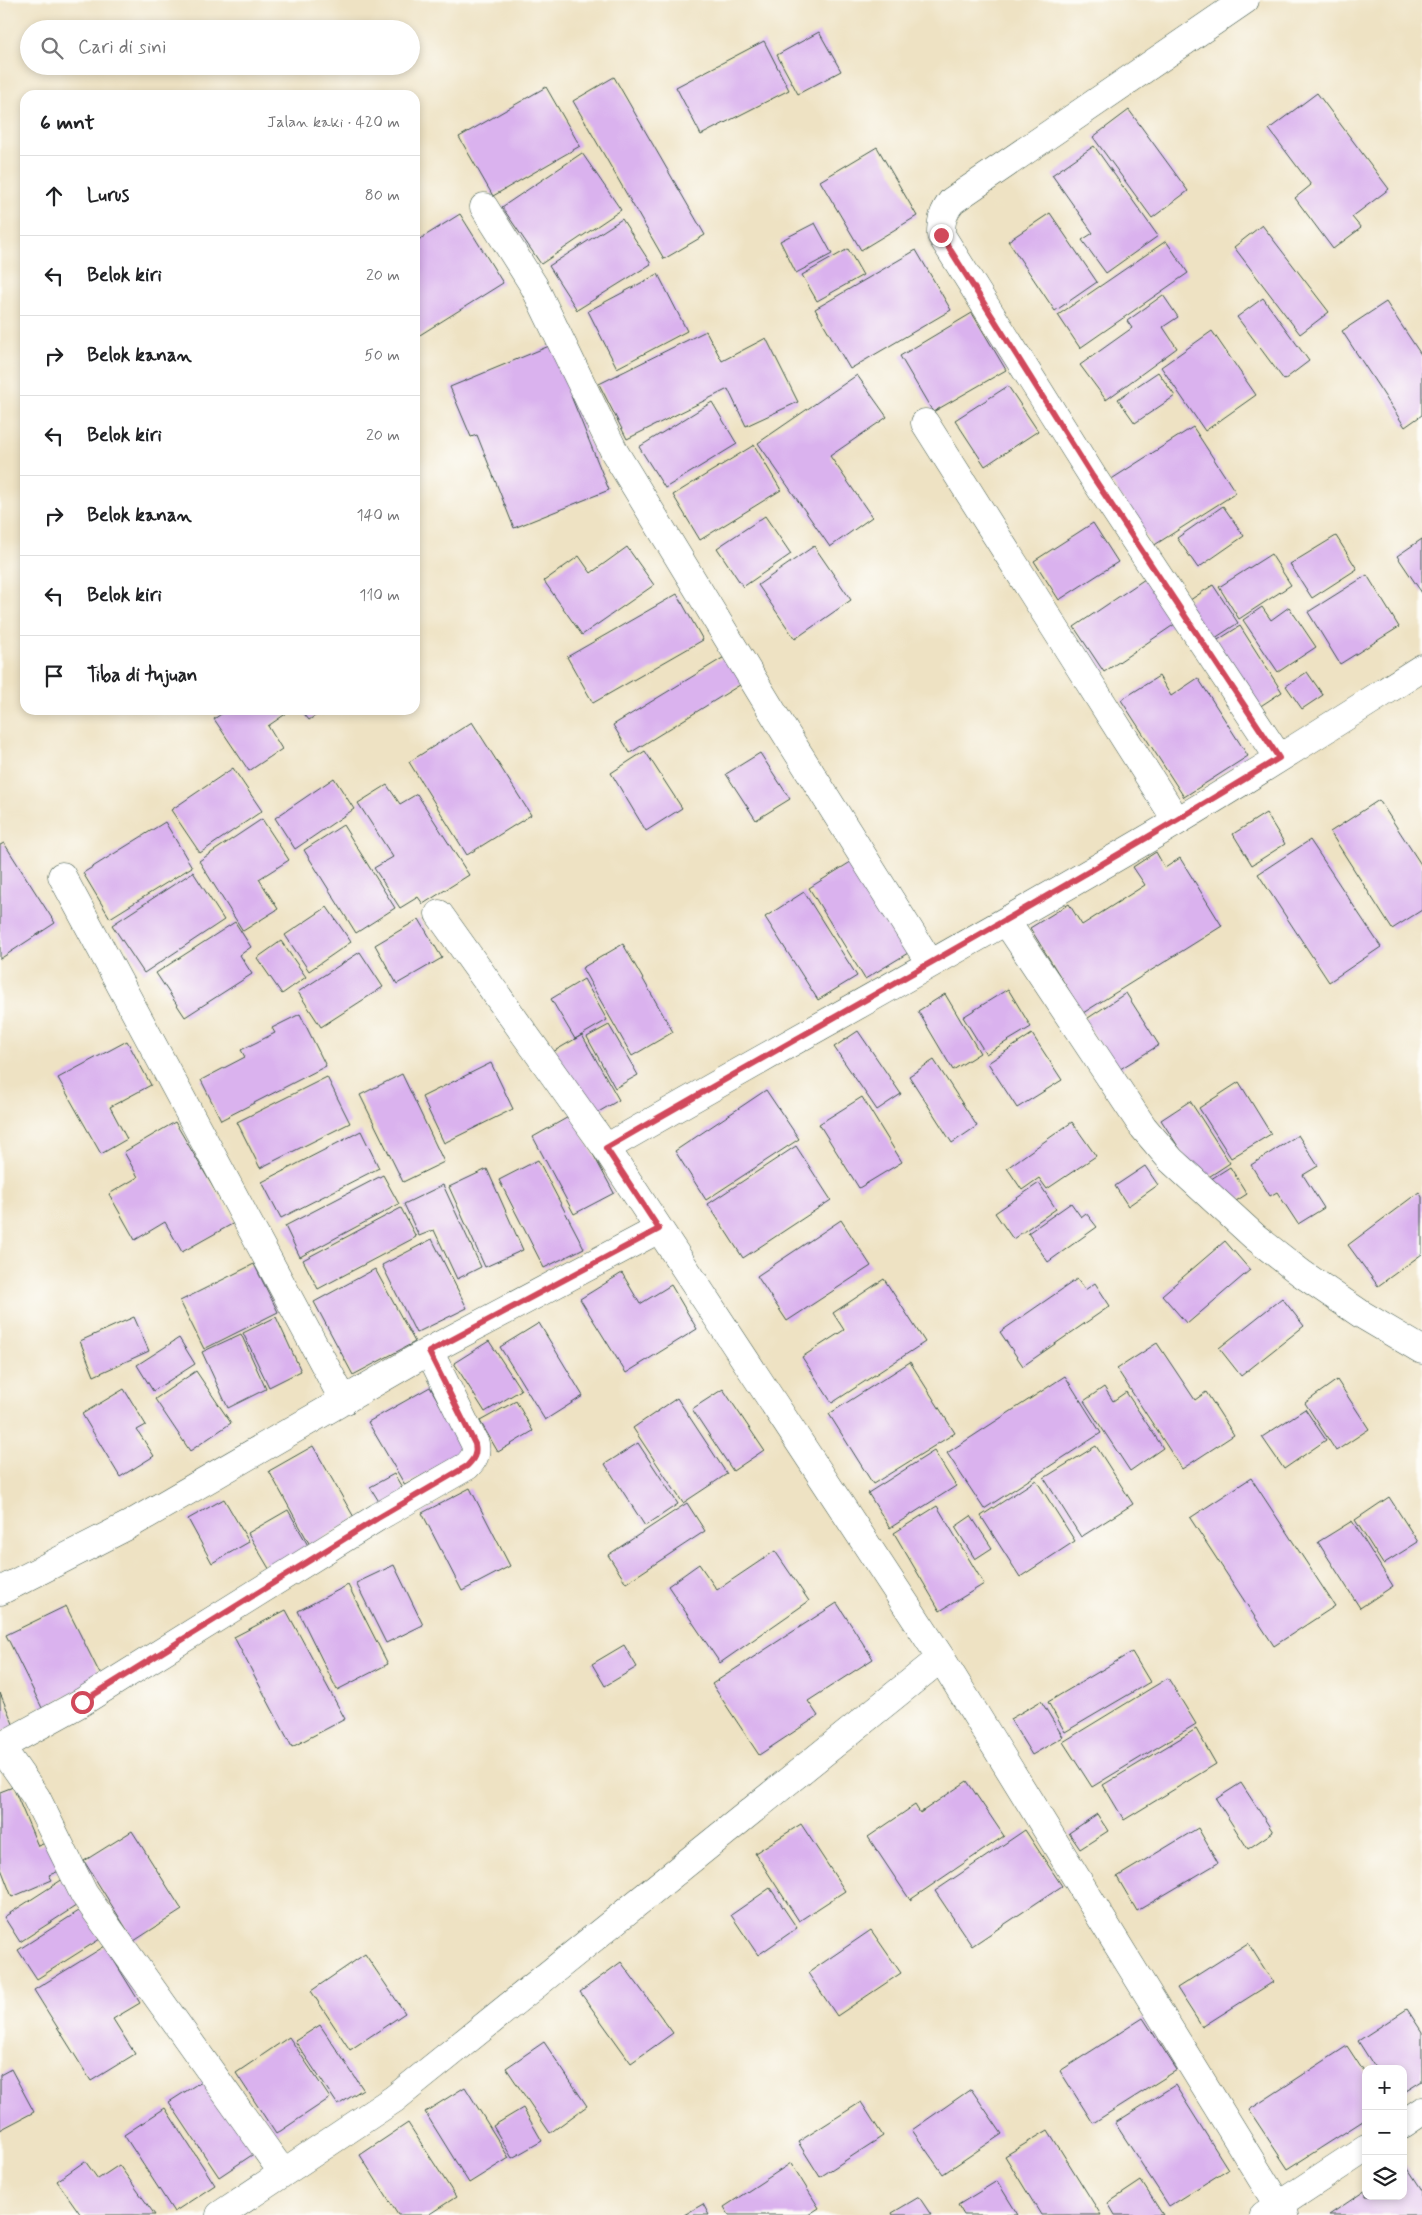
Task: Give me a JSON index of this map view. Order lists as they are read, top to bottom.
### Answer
{
  "page": {
    "search": "Cari di sini",
    "heading": ["6 mnt", "Jalan kaki · 420 m"],
    "list": [
      ["Lurus", "80 m"],
      ["Belok kiri", "20 m"],
      ["Belok kanan", "50 m"],
      ["Belok kiri", "20 m"],
      ["Belok kanan", "140 m"],
      ["Belok kiri", "110 m"],
      "Tiba di tujuan"
    ],
    "map_buttons": ["+", "−"]
  }
}
